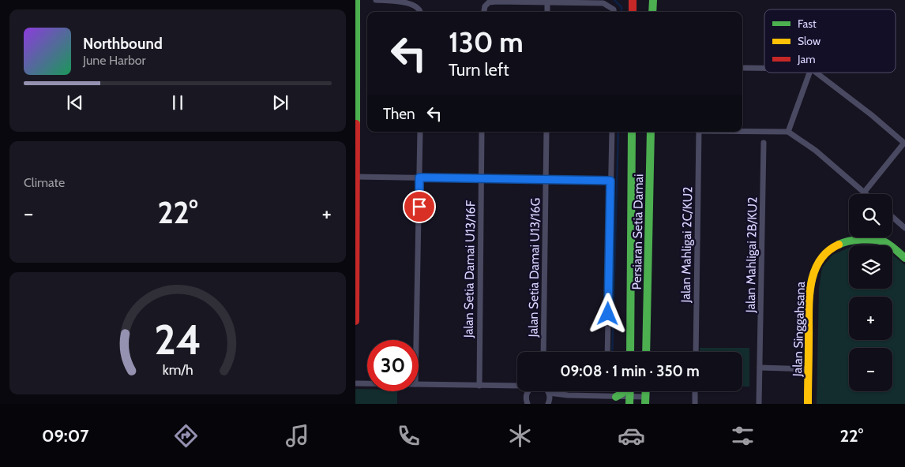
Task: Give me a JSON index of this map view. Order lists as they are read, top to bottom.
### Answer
{
  "streets": {
    "street": [
      "Persiaran Setia Damai",
      "Jalan Mahligai 2C/KU2",
      "Jalan Mahligai 2B/KU2",
      "Jalan Setia Damai U13/16G",
      "Jalan Setia Damai U13/16F",
      "Jalan Singgahsana"
    ]
  },
  "legend": ["Fast", "Slow", "Jam"],
  "page": {
    "turn": ["130 m", "Turn left"],
    "song": ["Northbound", "June Harbor"],
    "then": "Then",
    "tile": "Climate",
    "map_buttons": ["+", "−"],
    "heat": ["−", "22°", "+"],
    "limit": "30",
    "trip": "09:08 · 1 min · 350 m",
    "tabs": ["09:07", "22°"],
    "gauge": ["24", "km/h"]
  }
}
